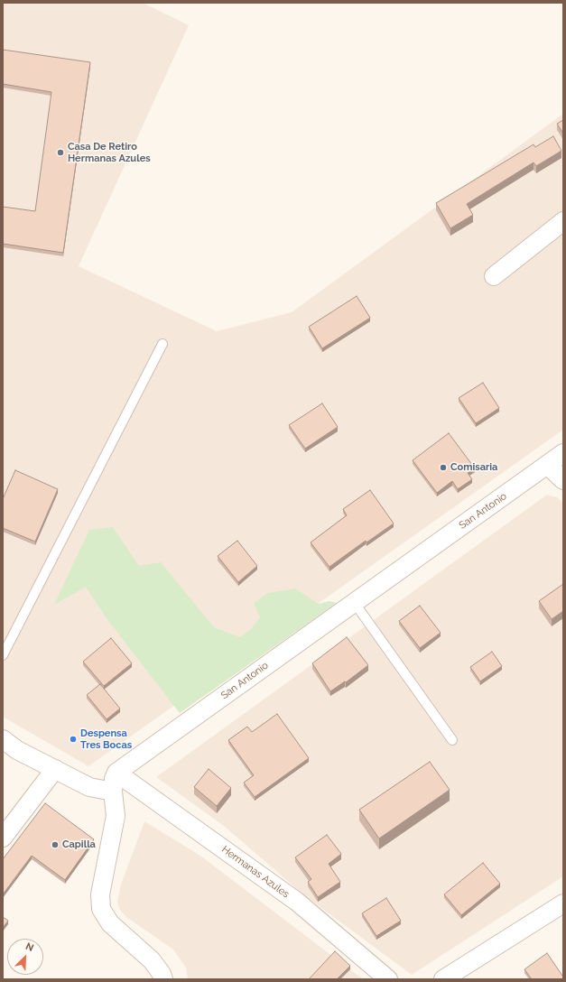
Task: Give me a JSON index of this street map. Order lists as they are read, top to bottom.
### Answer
{
  "streets": {
    "street": ["San Antonio", "Hermanas Azules"]
  },
  "crossings": [
    ["San Antonio", "Hermanas Azules"]
  ],
  "places": [
    "Casa De Retiro Hermanas Azules",
    "Comisaria",
    "Despensa Tres Bocas",
    "Capilla"
  ],
  "north": "top right"
}
